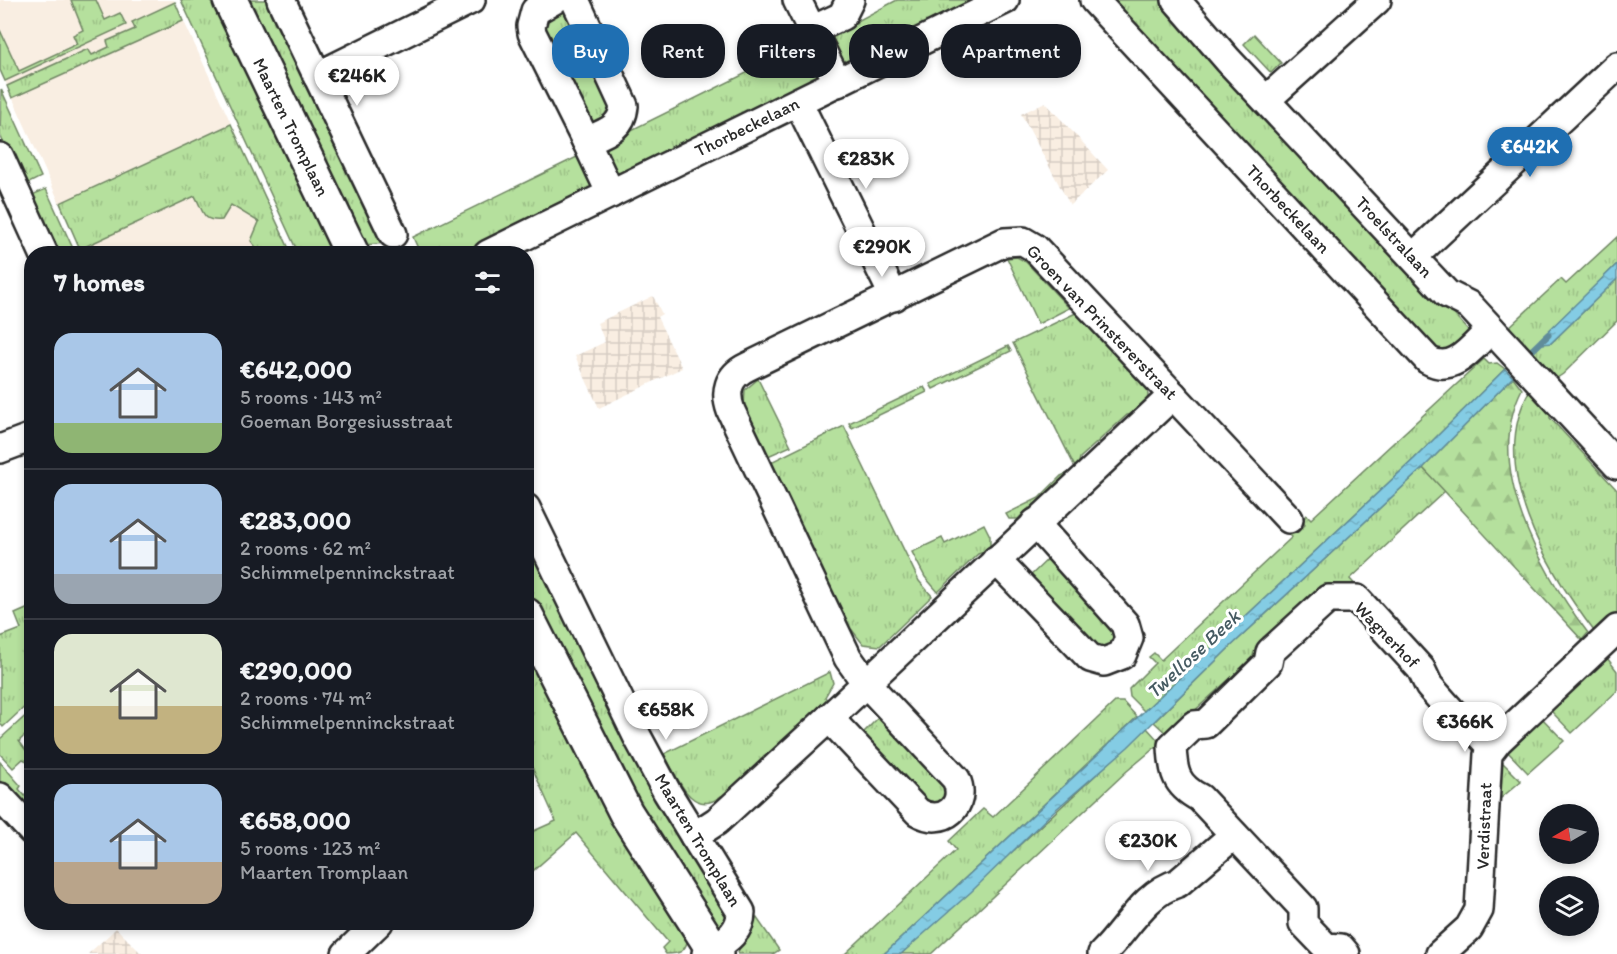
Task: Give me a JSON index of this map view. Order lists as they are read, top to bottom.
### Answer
{
  "streets": {
    "street": [
      "Maarten Tromplaan",
      "Thorbeckelaan",
      "Troelstralaan",
      "Groen van Prinstererstraat",
      "Wagnerhof",
      "Verdistraat"
    ]
  },
  "crossings": [
    ["Thorbeckelaan", "Troelstralaan"],
    ["Wagnerhof", "Verdistraat"]
  ],
  "water": ["Twellose Beek"],
  "north": "left",
  "page": {
    "chip": [
      "Buy",
      "Rent",
      "Filters",
      "New",
      "Apartment"
    ],
    "price": [
      "€246K",
      "€642K",
      "€283K",
      "€290K",
      "€658K",
      "€366K",
      "€230K"
    ],
    "heading": "7 homes",
    "list": [
      {
        "name": "€642,000",
        "note": "5 rooms · 143 m² · Goeman Borgesiusstraat"
      },
      {
        "name": "€283,000",
        "note": "2 rooms · 62 m² · Schimmelpenninckstraat"
      },
      {
        "name": "€290,000",
        "note": "2 rooms · 74 m² · Schimmelpenninckstraat"
      },
      {
        "name": "€658,000",
        "note": "5 rooms · 123 m² · Maarten Tromplaan"
      }
    ]
  }
}
